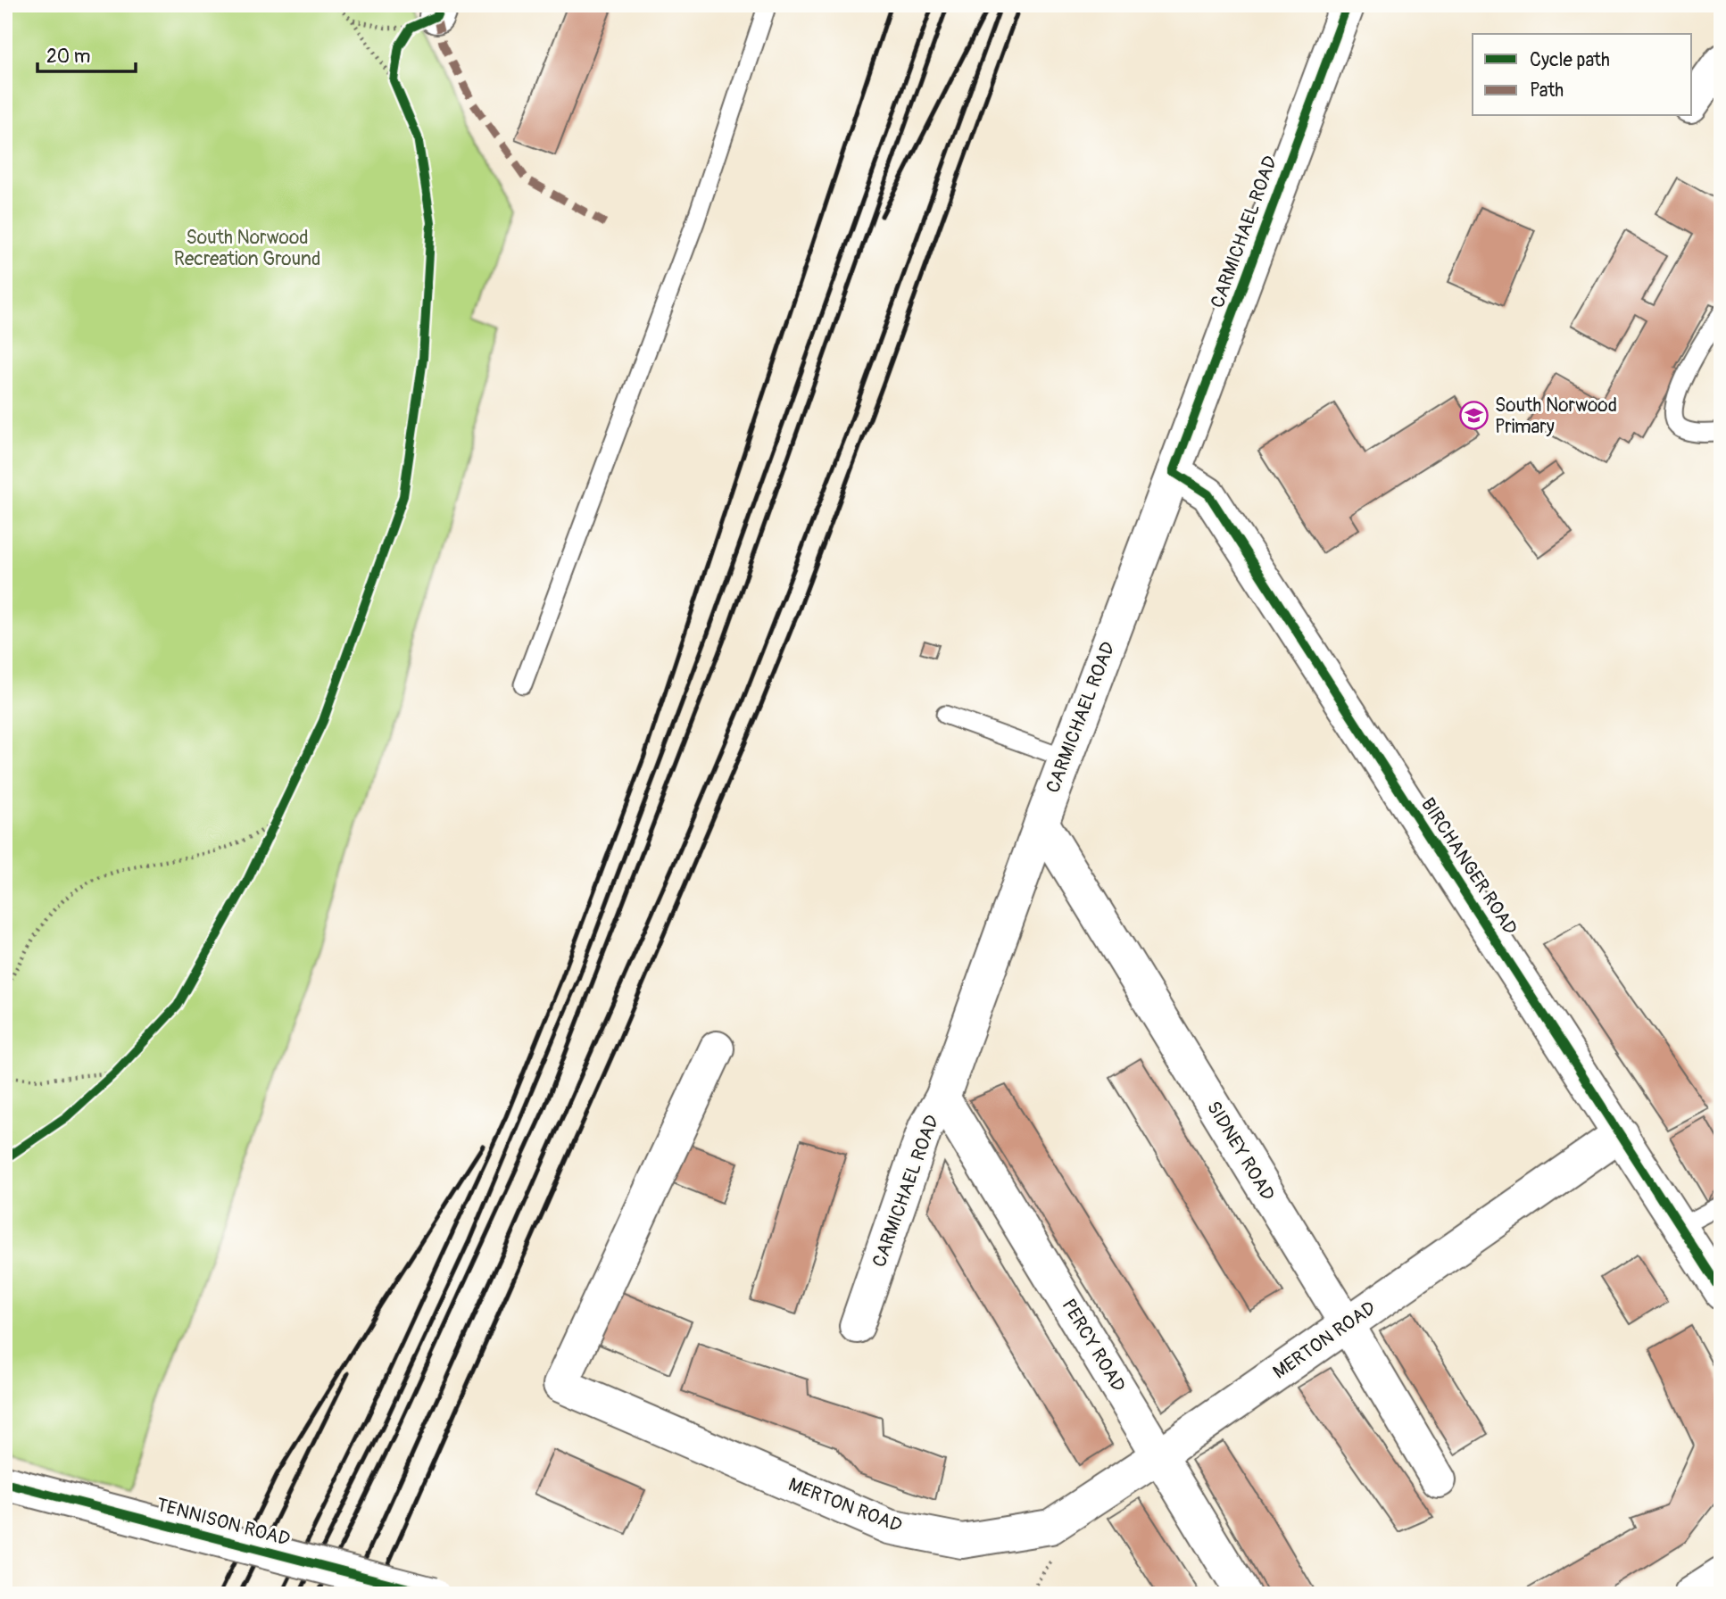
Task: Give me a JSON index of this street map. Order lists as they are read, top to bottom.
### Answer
{
  "streets": {
    "street": [
      "CARMICHAEL ROAD",
      "BIRCHANGER ROAD",
      "SIDNEY ROAD",
      "MERTON ROAD",
      "PERCY ROAD",
      "TENNISON ROAD"
    ]
  },
  "crossings": [
    ["CARMICHAEL ROAD", "BIRCHANGER ROAD"],
    ["CARMICHAEL ROAD", "SIDNEY ROAD"],
    ["CARMICHAEL ROAD", "PERCY ROAD"],
    ["BIRCHANGER ROAD", "MERTON ROAD"],
    ["SIDNEY ROAD", "MERTON ROAD"],
    ["MERTON ROAD", "PERCY ROAD"]
  ],
  "parks": ["South Norwood Recreation Ground"],
  "places": {
    "school or university": ["South Norwood Primary"]
  },
  "legend": ["Cycle path", "Path"],
  "scale_bar": "20 m"
}
